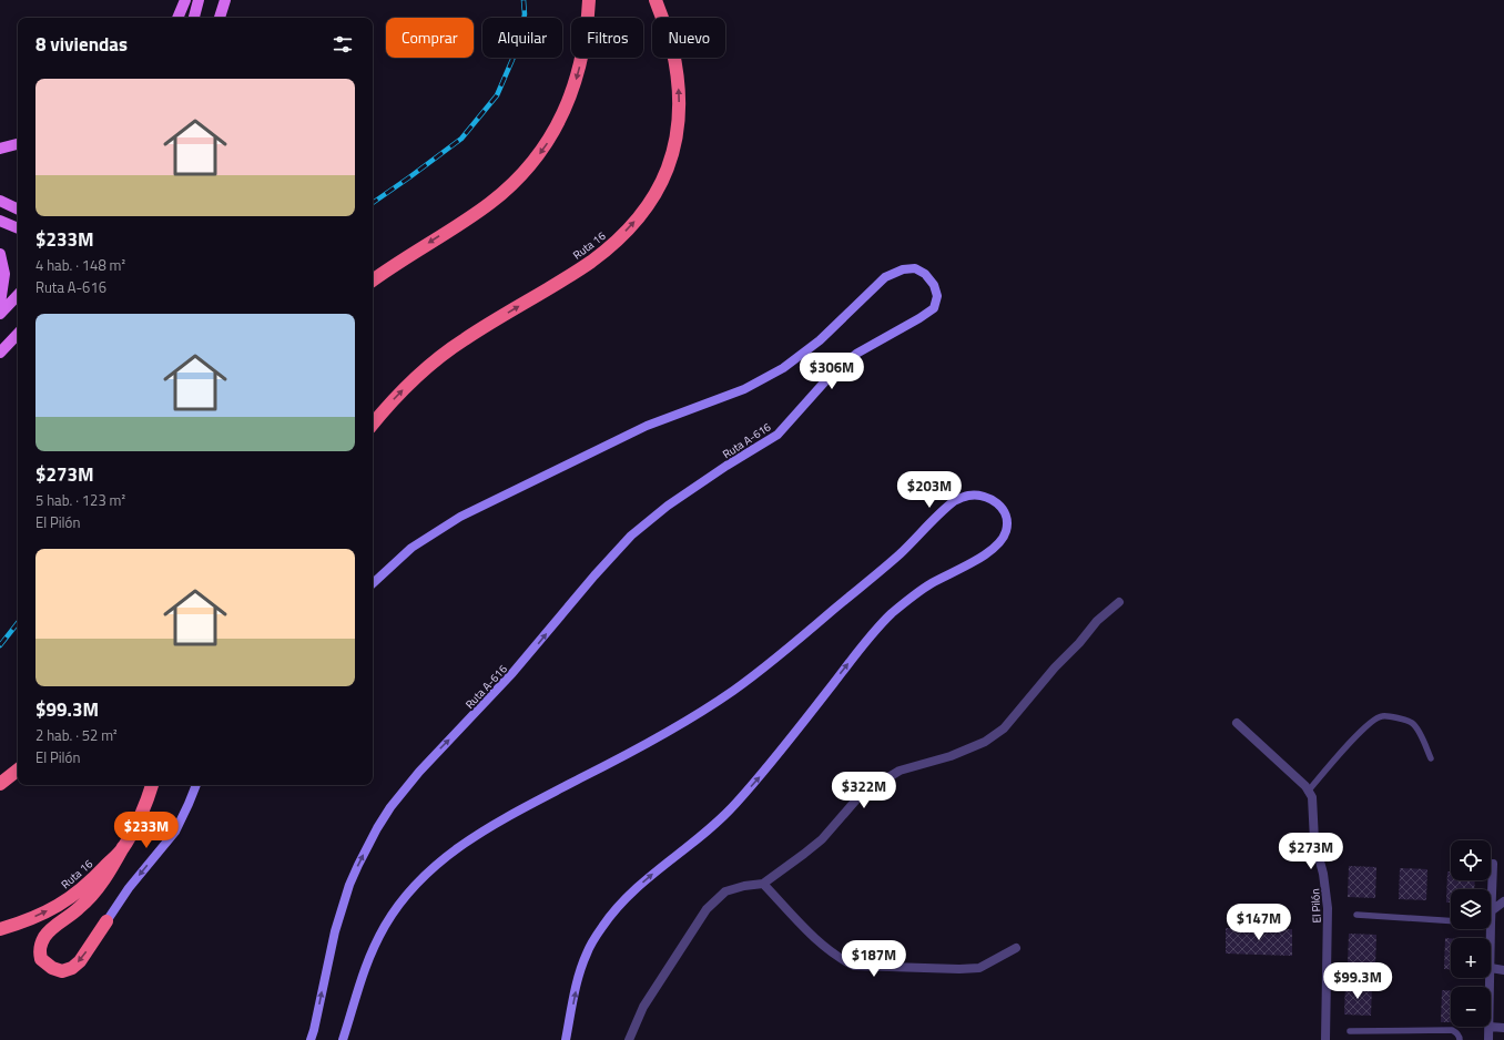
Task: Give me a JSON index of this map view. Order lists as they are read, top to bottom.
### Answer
{
  "streets": {
    "highway": ["Ruta 16"],
    "main road": ["Ruta A-616"],
    "street": ["El Pilón"]
  },
  "page": {
    "chip": [
      "Comprar",
      "Alquilar",
      "Filtros",
      "Nuevo"
    ],
    "heading": "8 viviendas",
    "list": [
      {
        "name": "$233M",
        "note": "4 hab. · 148 m² · Ruta A-616"
      },
      {
        "name": "$273M",
        "note": "5 hab. · 123 m² · El Pilón"
      },
      {
        "name": "$99.3M",
        "note": "2 hab. · 52 m² · El Pilón"
      }
    ],
    "price": [
      "$306M",
      "$203M",
      "$322M",
      "$233M",
      "$273M",
      "$147M",
      "$187M",
      "$99.3M"
    ],
    "map_buttons": ["+", "−"]
  }
}
